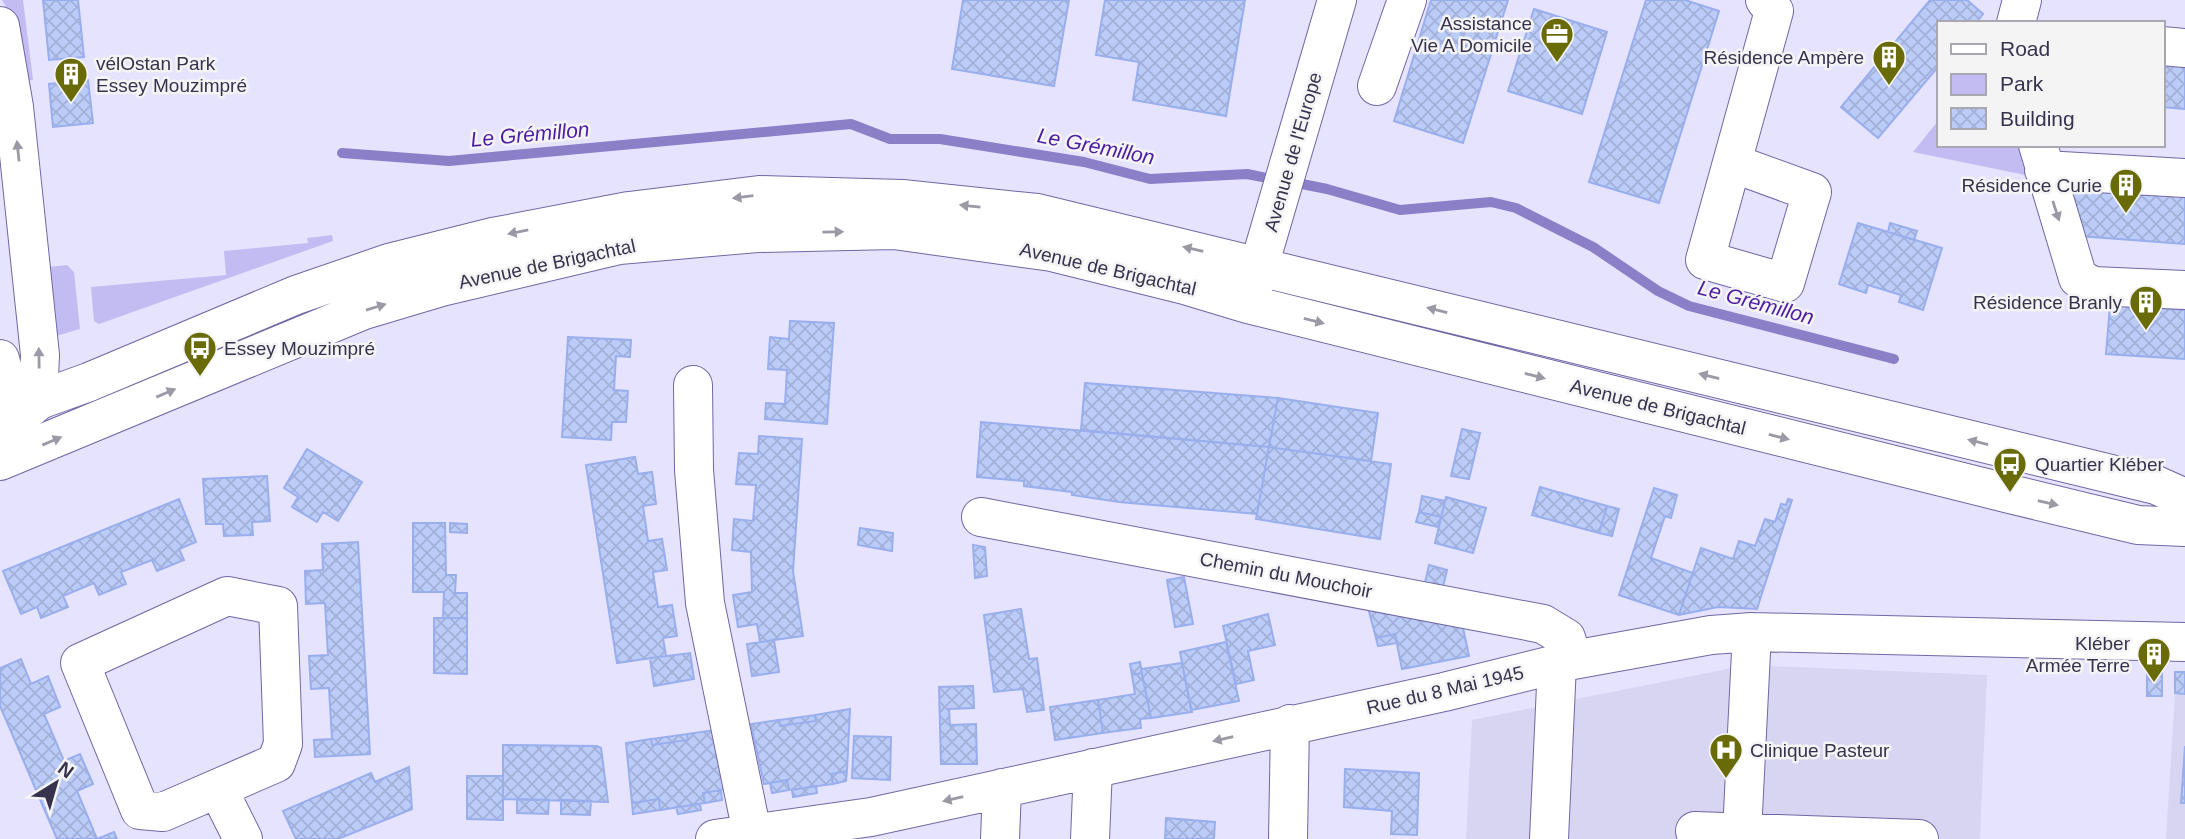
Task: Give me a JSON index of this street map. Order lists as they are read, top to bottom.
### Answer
{
  "streets": {
    "main road": [
      "Avenue de l'Europe",
      "Avenue de Brigachtal",
      "Chemin du Mouchoir",
      "Rue du 8 Mai 1945"
    ]
  },
  "crossings": [
    ["Avenue de l'Europe", "Avenue de Brigachtal"],
    ["Chemin du Mouchoir", "Rue du 8 Mai 1945"]
  ],
  "water": ["Le Grémillon"],
  "places": {
    "office": ["Assistance Vie A Domicile"],
    "building": [
      "Résidence Ampère",
      "vélOstan Park Essey Mouzimpré",
      "Résidence Curie",
      "Résidence Branly",
      "Kléber Armée Terre"
    ],
    "bus stop": ["Essey Mouzimpré", "Quartier Kléber"],
    "hospital": ["Clinique Pasteur"]
  },
  "legend": ["Road", "Park", "Building"],
  "north": "top right"
}
